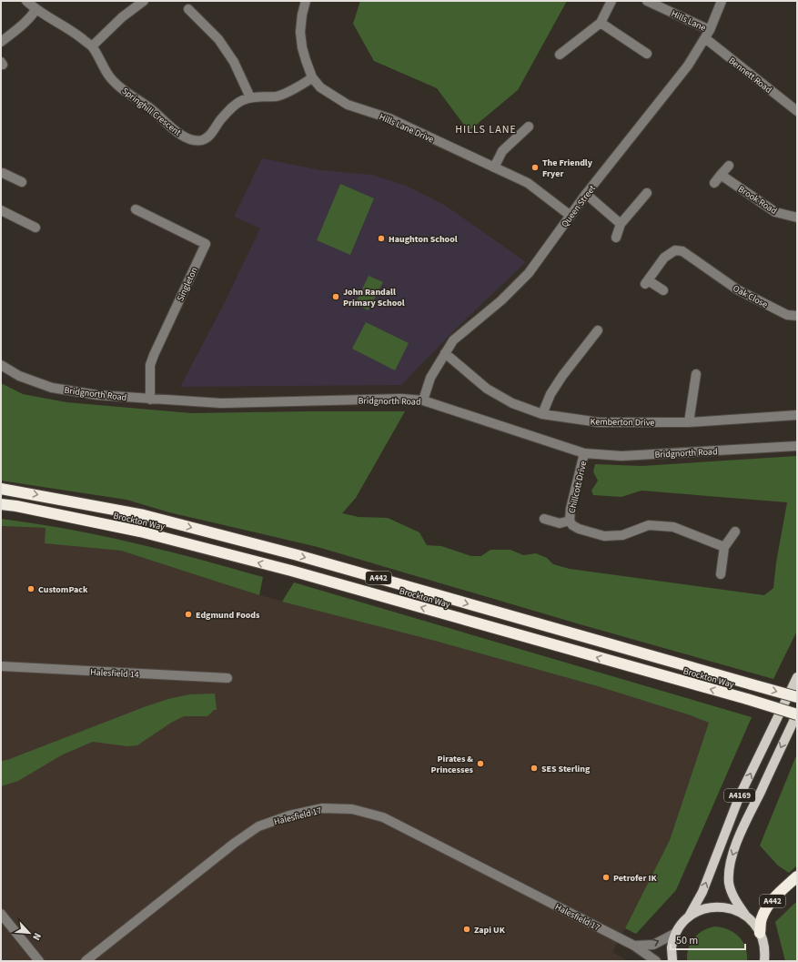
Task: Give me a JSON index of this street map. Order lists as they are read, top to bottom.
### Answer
{
  "streets": {
    "highway": ["Brockton Way", "A442"],
    "main road": ["A4169"],
    "street": [
      "Hills Lane",
      "Bennett Road",
      "Springhill Crescent",
      "Hills Lane Drive",
      "Brook Road",
      "Queen Street",
      "Singleton",
      "Oak Close",
      "Bridgnorth Road",
      "Kemberton Drive",
      "Chillcott Drive",
      "Halesfield 14",
      "Halesfield 17"
    ]
  },
  "crossings": [
    ["Hills Lane", "Queen Street"],
    ["Bennett Road", "Queen Street"],
    ["Springhill Crescent", "Hills Lane Drive"],
    ["Hills Lane Drive", "Queen Street"],
    ["Queen Street", "Bridgnorth Road"],
    ["Queen Street", "Kemberton Drive"],
    ["Singleton", "Bridgnorth Road"],
    ["Bridgnorth Road", "Chillcott Drive"],
    ["Brockton Way", "A4169"]
  ],
  "districts": ["HILLS LANE"],
  "places": [
    "The Friendly Fryer",
    "Haughton School",
    "John Randall Primary School",
    "CustomPack",
    "Edgmund Foods",
    "Pirates & Princesses",
    "SES Sterling",
    "Petrofer IK",
    "Zapi UK"
  ],
  "scale_bar": "50 m",
  "north": "bottom right"
}
